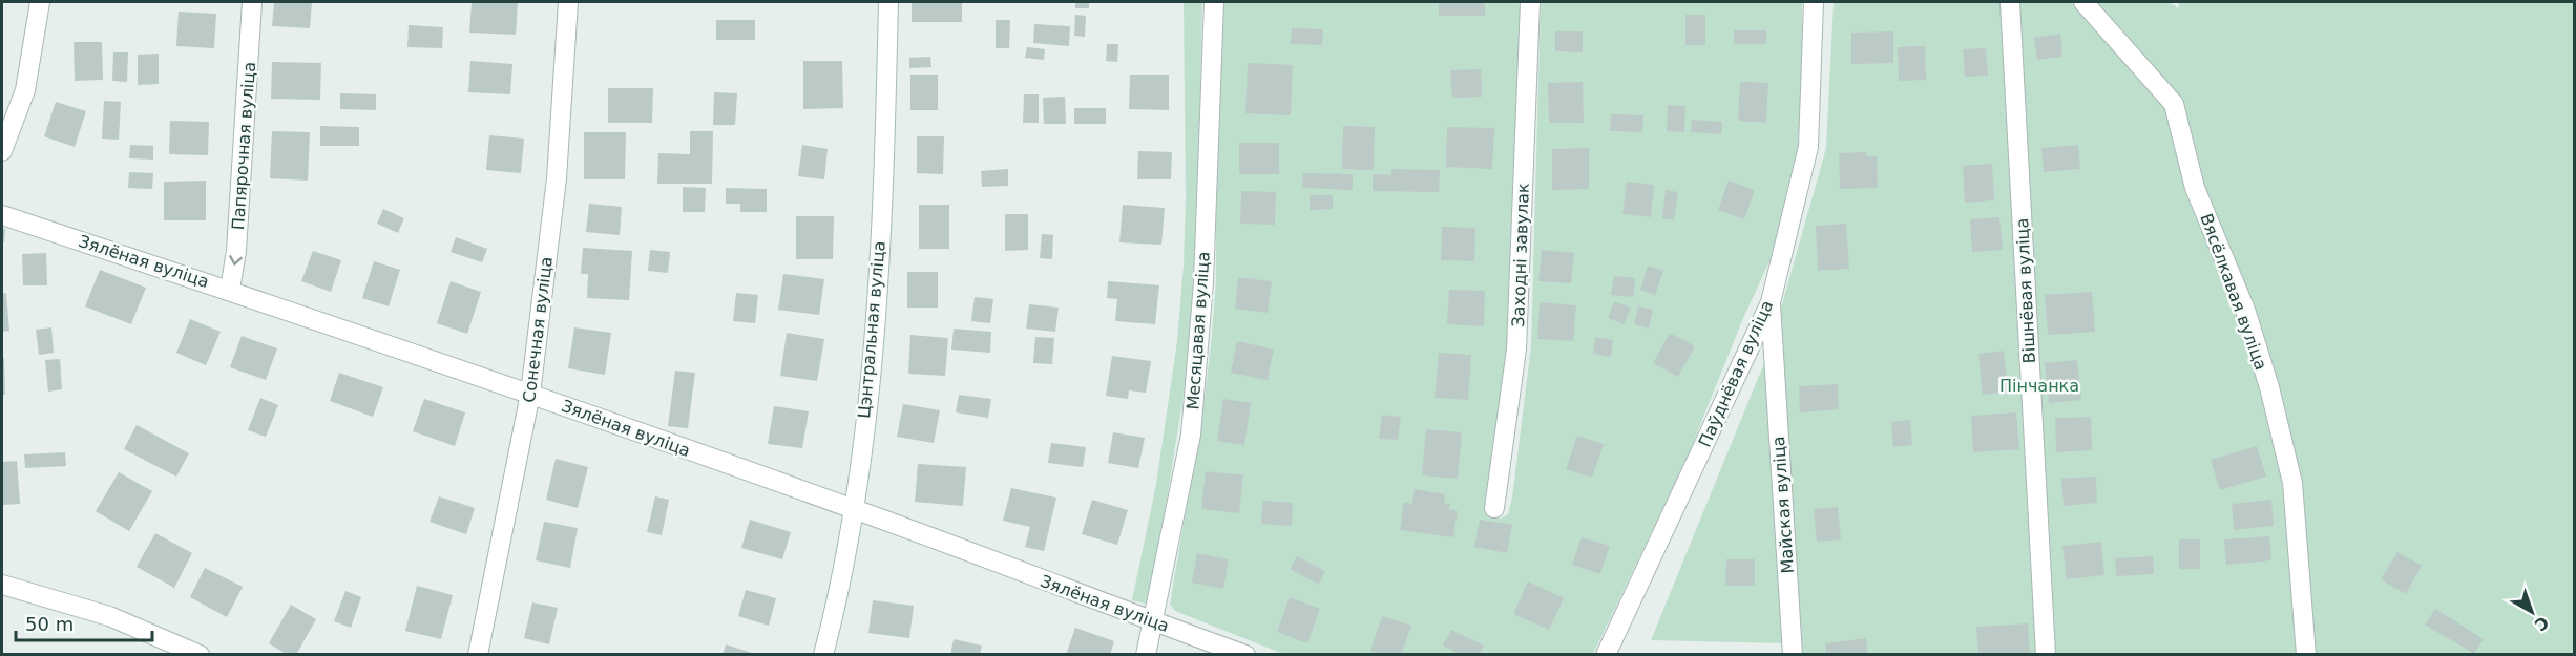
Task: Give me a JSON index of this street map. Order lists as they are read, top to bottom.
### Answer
{
  "streets": {
    "street": [
      "Папярочная вуліца",
      "Заходні завулак",
      "Зялёная вуліца",
      "Вішнёвая вуліца",
      "Вясёлкавая вуліца",
      "Сонечная вуліца",
      "Цэнтральная вуліца",
      "Месяцавая вуліца",
      "Паўднёвая вуліца",
      "Майская вуліца"
    ]
  },
  "crossings": [
    ["Папярочная вуліца", "Зялёная вуліца"],
    ["Зялёная вуліца", "Сонечная вуліца"],
    ["Зялёная вуліца", "Цэнтральная вуліца"],
    ["Зялёная вуліца", "Месяцавая вуліца"],
    ["Паўднёвая вуліца", "Майская вуліца"]
  ],
  "one_way": ["Папярочная вуліца"],
  "parks": ["Пінчанка"],
  "scale_bar": "50 m",
  "north": "bottom right"
}
